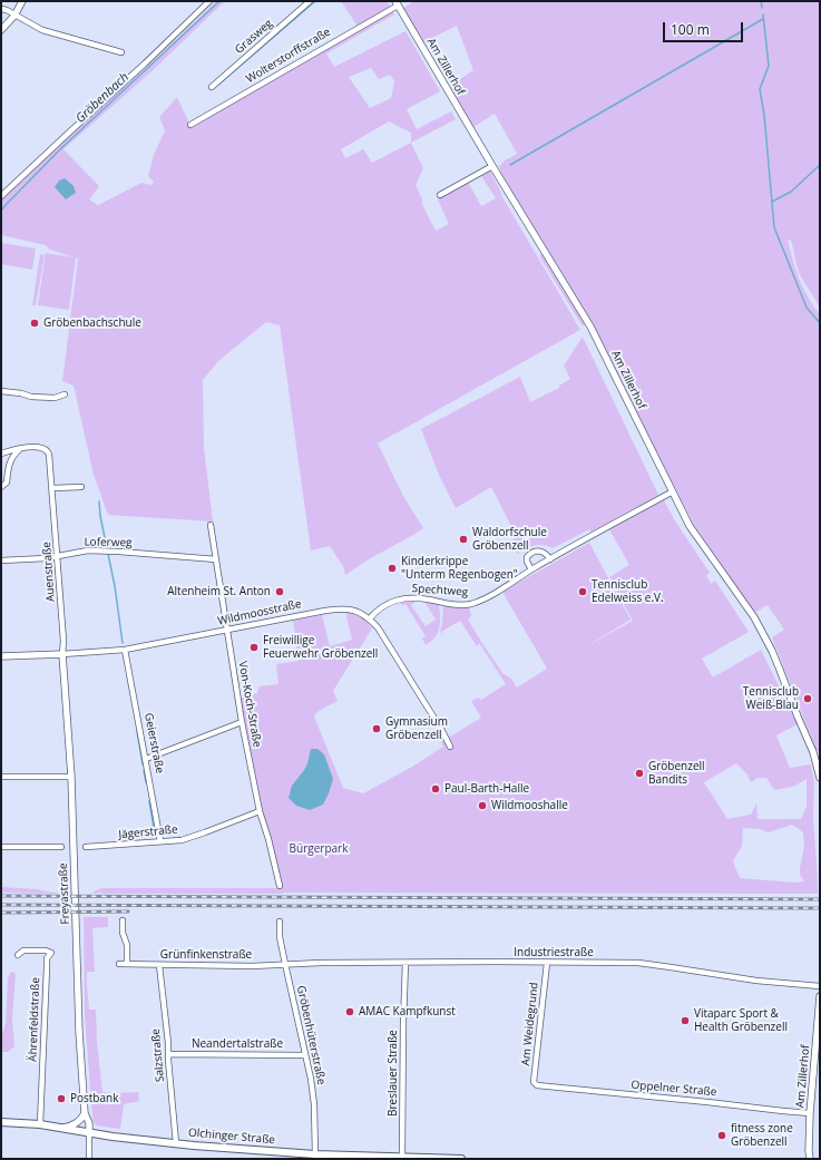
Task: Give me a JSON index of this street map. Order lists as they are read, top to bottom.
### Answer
{
  "streets": {
    "main road": ["Olchinger Straße"],
    "street": [
      "Grasweg",
      "Wolterstorffstraße",
      "Am Zillerhof",
      "Loferweg",
      "Auenstraße",
      "Spechtweg",
      "Wildmoosstraße",
      "Von-Koch-Straße",
      "Geierstraße",
      "Jägerstraße",
      "Freyastraße",
      "Industriestraße",
      "Grünfinkenstraße",
      "Ährenfeldstraße",
      "Am Weidegrund",
      "Gröbenhüterstraße",
      "Neandertalstraße",
      "Salzstraße",
      "Breslauer Straße",
      "Oppelner Straße"
    ]
  },
  "crossings": [
    ["Wolterstorffstraße", "Am Zillerhof"],
    ["Am Zillerhof", "Spechtweg"],
    ["Am Zillerhof", "Oppelner Straße"],
    ["Loferweg", "Auenstraße"],
    ["Loferweg", "Von-Koch-Straße"],
    ["Auenstraße", "Wildmoosstraße"],
    ["Auenstraße", "Freyastraße"],
    ["Spechtweg", "Wildmoosstraße"],
    ["Wildmoosstraße", "Von-Koch-Straße"],
    ["Wildmoosstraße", "Geierstraße"],
    ["Wildmoosstraße", "Freyastraße"],
    ["Von-Koch-Straße", "Jägerstraße"],
    ["Geierstraße", "Jägerstraße"],
    ["Freyastraße", "Olchinger Straße"],
    ["Industriestraße", "Grünfinkenstraße"],
    ["Industriestraße", "Am Weidegrund"],
    ["Industriestraße", "Gröbenhüterstraße"],
    ["Industriestraße", "Breslauer Straße"],
    ["Grünfinkenstraße", "Gröbenhüterstraße"],
    ["Grünfinkenstraße", "Salzstraße"],
    ["Ährenfeldstraße", "Olchinger Straße"],
    ["Am Weidegrund", "Oppelner Straße"],
    ["Gröbenhüterstraße", "Neandertalstraße"],
    ["Gröbenhüterstraße", "Olchinger Straße"],
    ["Neandertalstraße", "Salzstraße"],
    ["Salzstraße", "Olchinger Straße"],
    ["Breslauer Straße", "Olchinger Straße"]
  ],
  "water": ["Gröbenbach"],
  "parks": ["Bürgerpark"],
  "places": [
    "Gröbenbachschule",
    "Waldorfschule Gröbenzell",
    "Kinderkrippe \"Unterm Regenbogen\"",
    "Altenheim St. Anton",
    "Tennisclub Edelweiss e.V.",
    "Freiwillige Feuerwehr Gröbenzell",
    "Tennisclub Weiß-Blau",
    "Gymnasium Gröbenzell",
    "Gröbenzell Bandits",
    "Paul-Barth-Halle",
    "Wildmooshalle",
    "AMAC Kampfkunst",
    "Vitaparc Sport & Health Gröbenzell",
    "Postbank",
    "fitness zone Gröbenzell"
  ],
  "scale_bar": "100 m"
}
